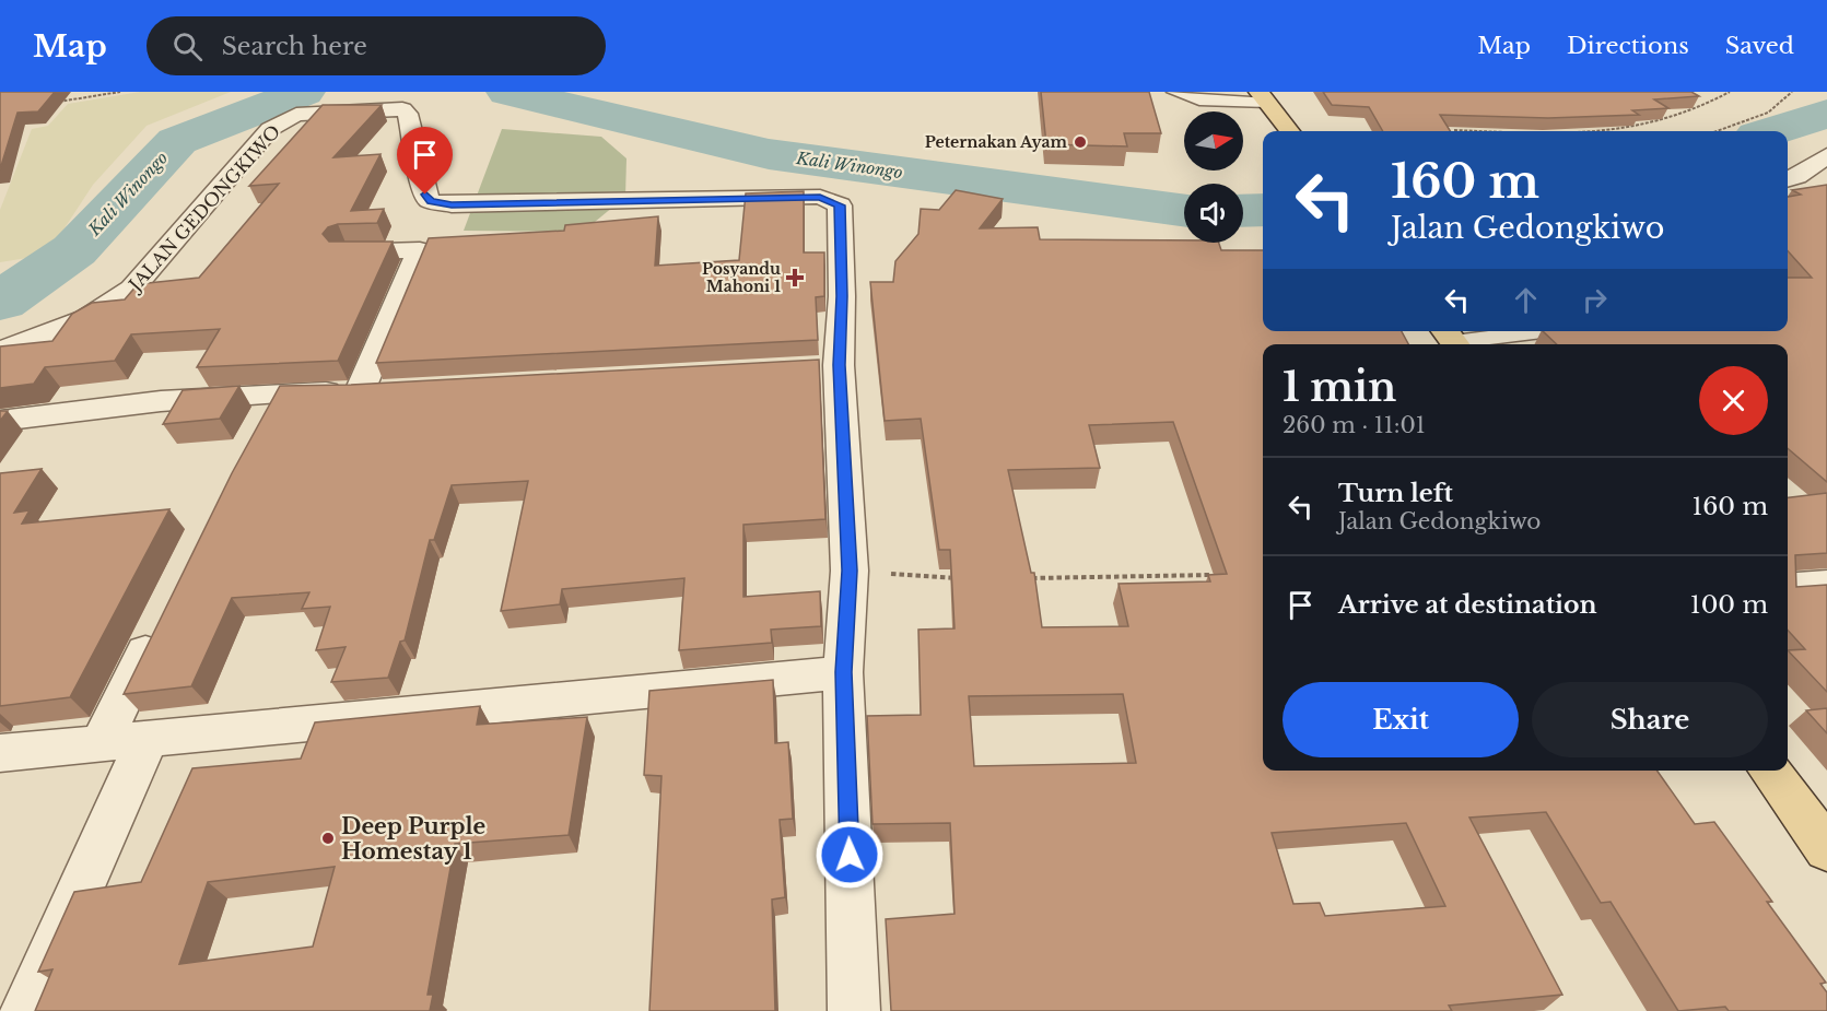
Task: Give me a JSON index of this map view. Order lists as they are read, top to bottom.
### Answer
{
  "streets": {
    "street": ["JALAN GEDONGKIWO"]
  },
  "water": ["Kali Winongo"],
  "places": {
    "other": ["Peternakan Ayam", "Deep Purple Homestay 1"],
    "health": ["Posyandu Mahoni 1"]
  },
  "north": "right",
  "page": {
    "header": "Map",
    "search": "Search here",
    "nav": ["Map", "Directions", "Saved"],
    "turn": ["160 m", "Jalan Gedongkiwo"],
    "heading": ["1 min", "260 m · 11:01"],
    "list": [
      {
        "name": "Turn left",
        "note": "Jalan Gedongkiwo",
        "value": "160 m"
      },
      {
        "name": "Arrive at destination",
        "value": "100 m"
      }
    ],
    "buttons": ["Exit", "Share"]
  }
}
